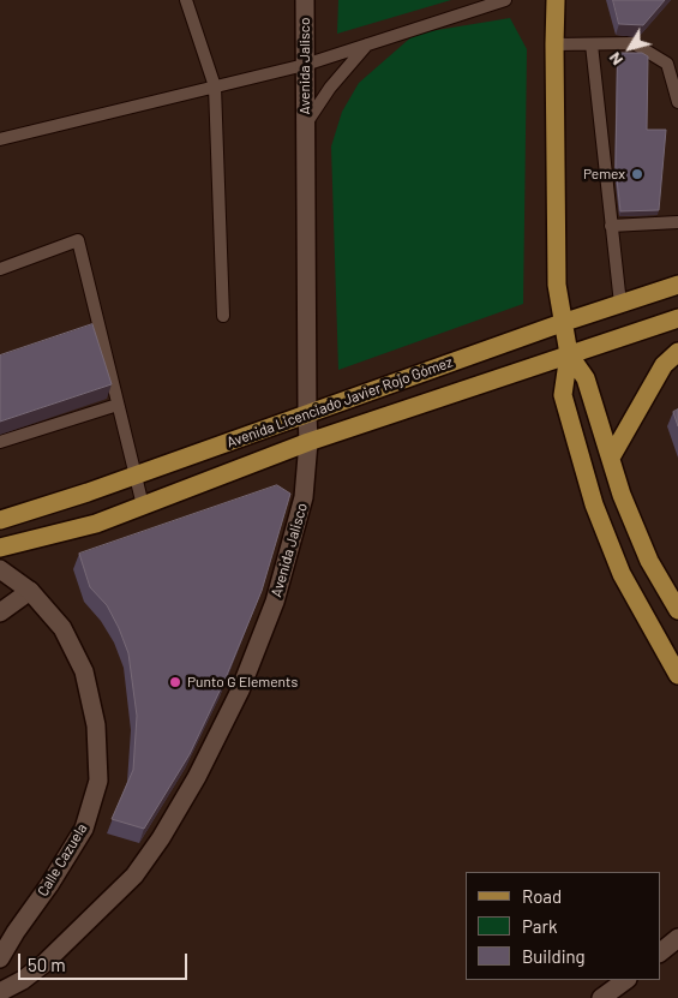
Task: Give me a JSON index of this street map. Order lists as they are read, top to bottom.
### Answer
{
  "streets": {
    "main road": ["Avenida Jalisco", "Avenida Licenciado Javier Rojo Gómez", "Calle Cazuela"]
  },
  "crossings": [
    ["Avenida Jalisco", "Avenida Licenciado Javier Rojo Gómez"]
  ],
  "places": ["Pemex", "Punto G Elements"],
  "legend": ["Road", "Park", "Building"],
  "scale_bar": "50 m",
  "north": "bottom left"
}
